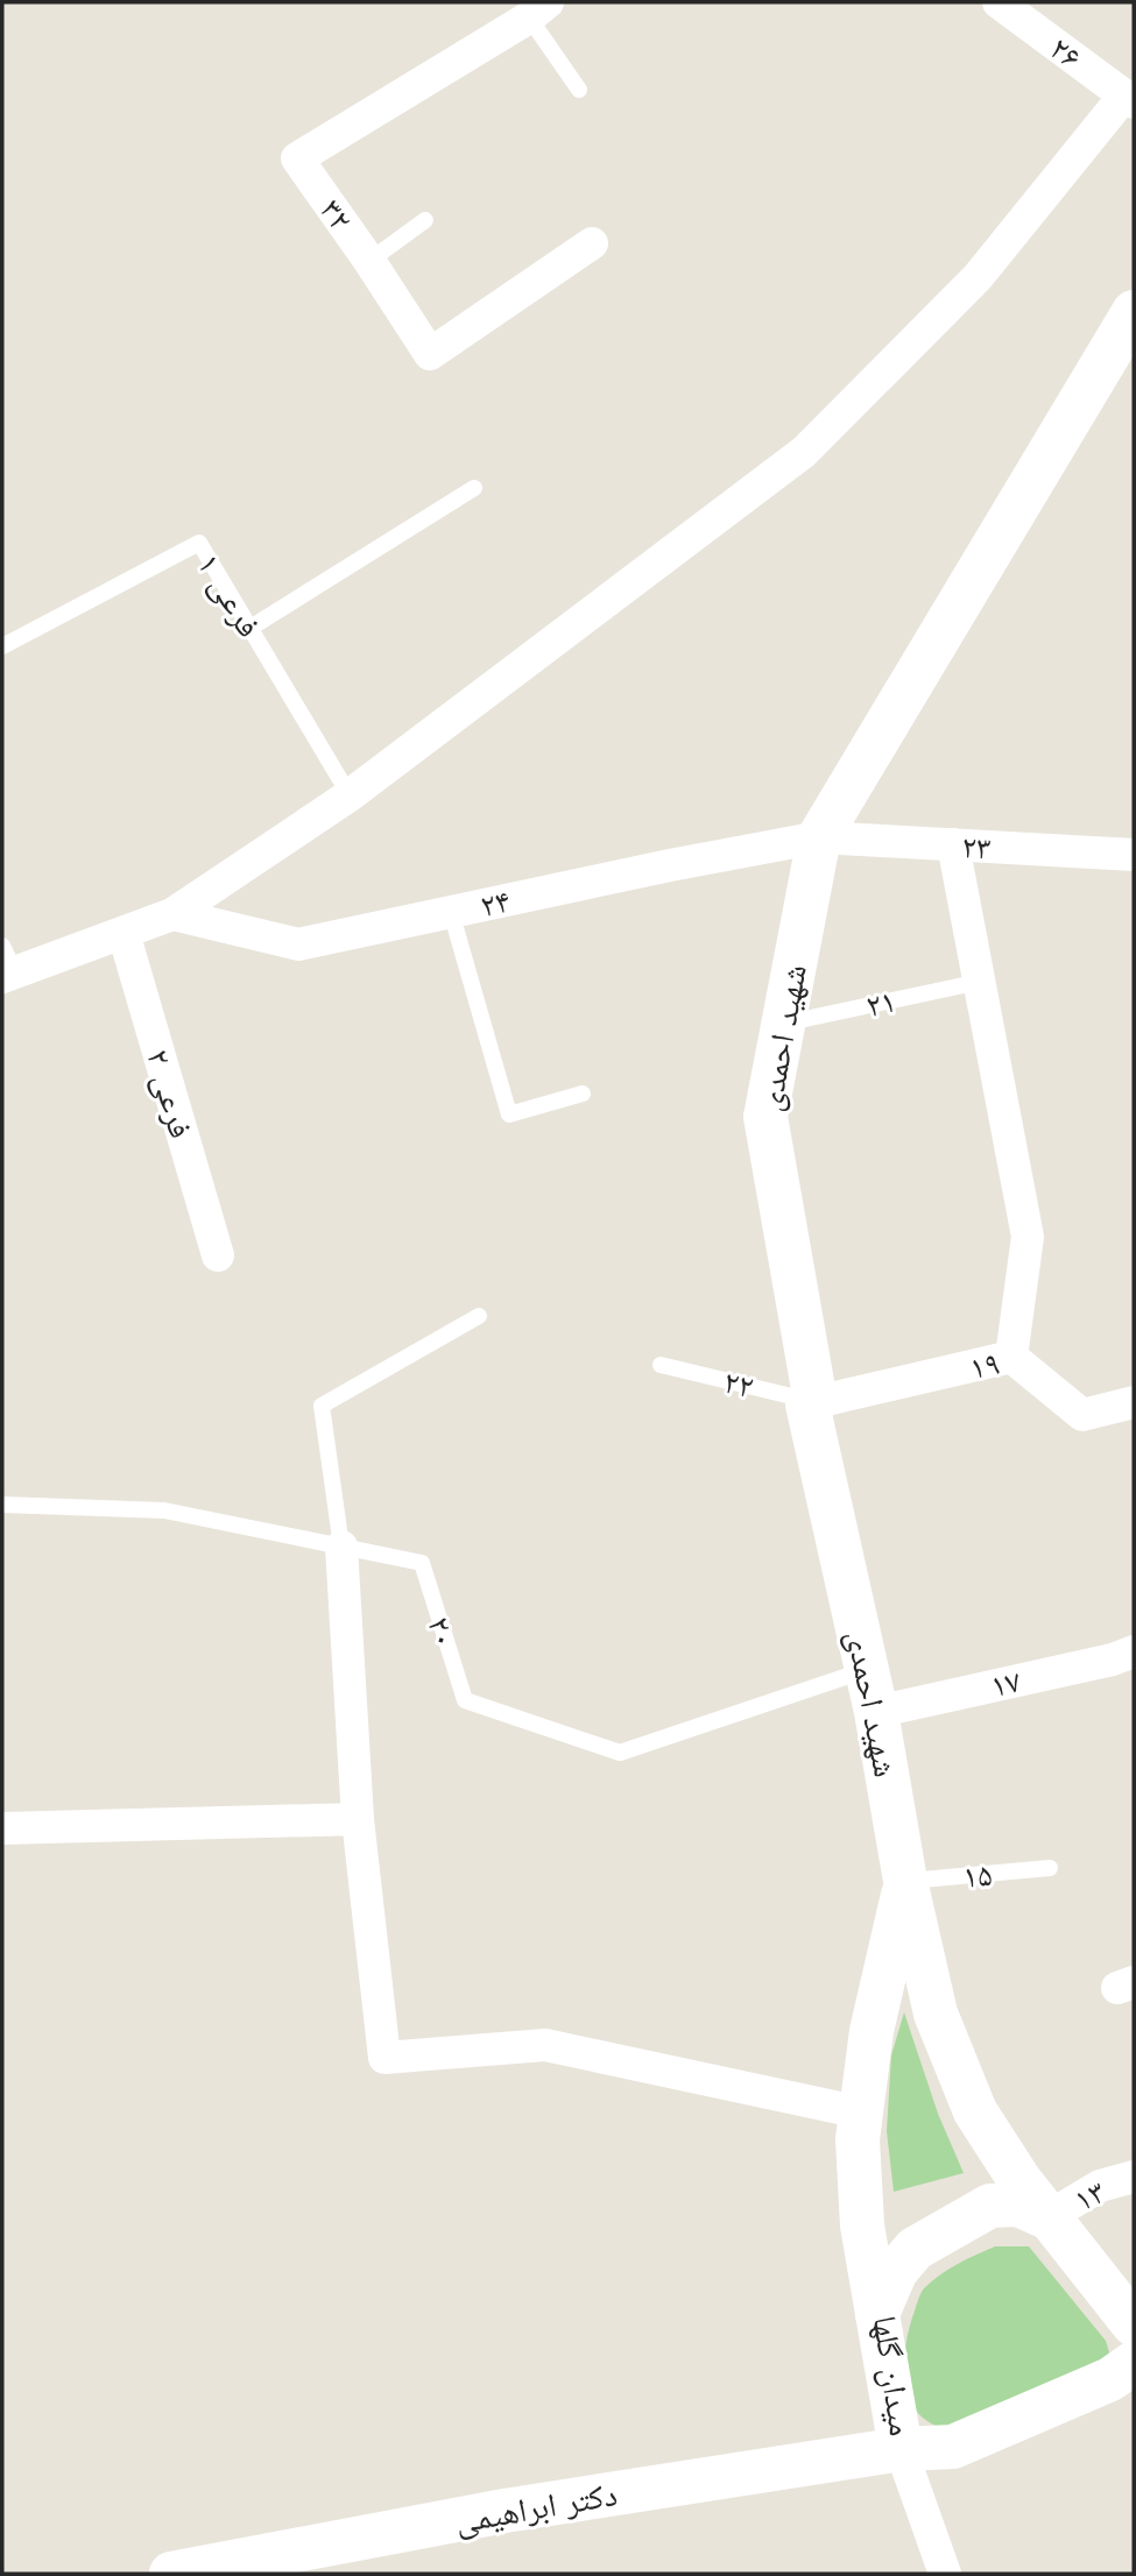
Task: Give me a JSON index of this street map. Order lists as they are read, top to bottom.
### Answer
{
  "streets": {
    "street": [
      "۲۶",
      "۳۲",
      "۲۳",
      "۲۴",
      "شهید احمدی",
      "فرعی ۲",
      "۱۹",
      "۱۷",
      "۱۳",
      "میدان گلها",
      "دکتر ابراهیمی"
    ],
    "lane": [
      "فرعی ۱",
      "۲۱",
      "۲۲",
      "۲۰",
      "۱۵"
    ]
  },
  "crossings": [
    ["۲۳", "۲۴"],
    ["۲۳", "شهید احمدی"],
    ["۲۴", "شهید احمدی"],
    ["۲۱", "شهید احمدی"],
    ["شهید احمدی", "۱۹"],
    ["شهید احمدی", "۲۲"],
    ["شهید احمدی", "۲۰"],
    ["شهید احمدی", "۱۷"],
    ["شهید احمدی", "۱۵"],
    ["شهید احمدی", "۱۳"],
    ["شهید احمدی", "میدان گلها"],
    ["۱۹", "۲۲"],
    ["۱۳", "میدان گلها"],
    ["میدان گلها", "دکتر ابراهیمی"]
  ]
}
